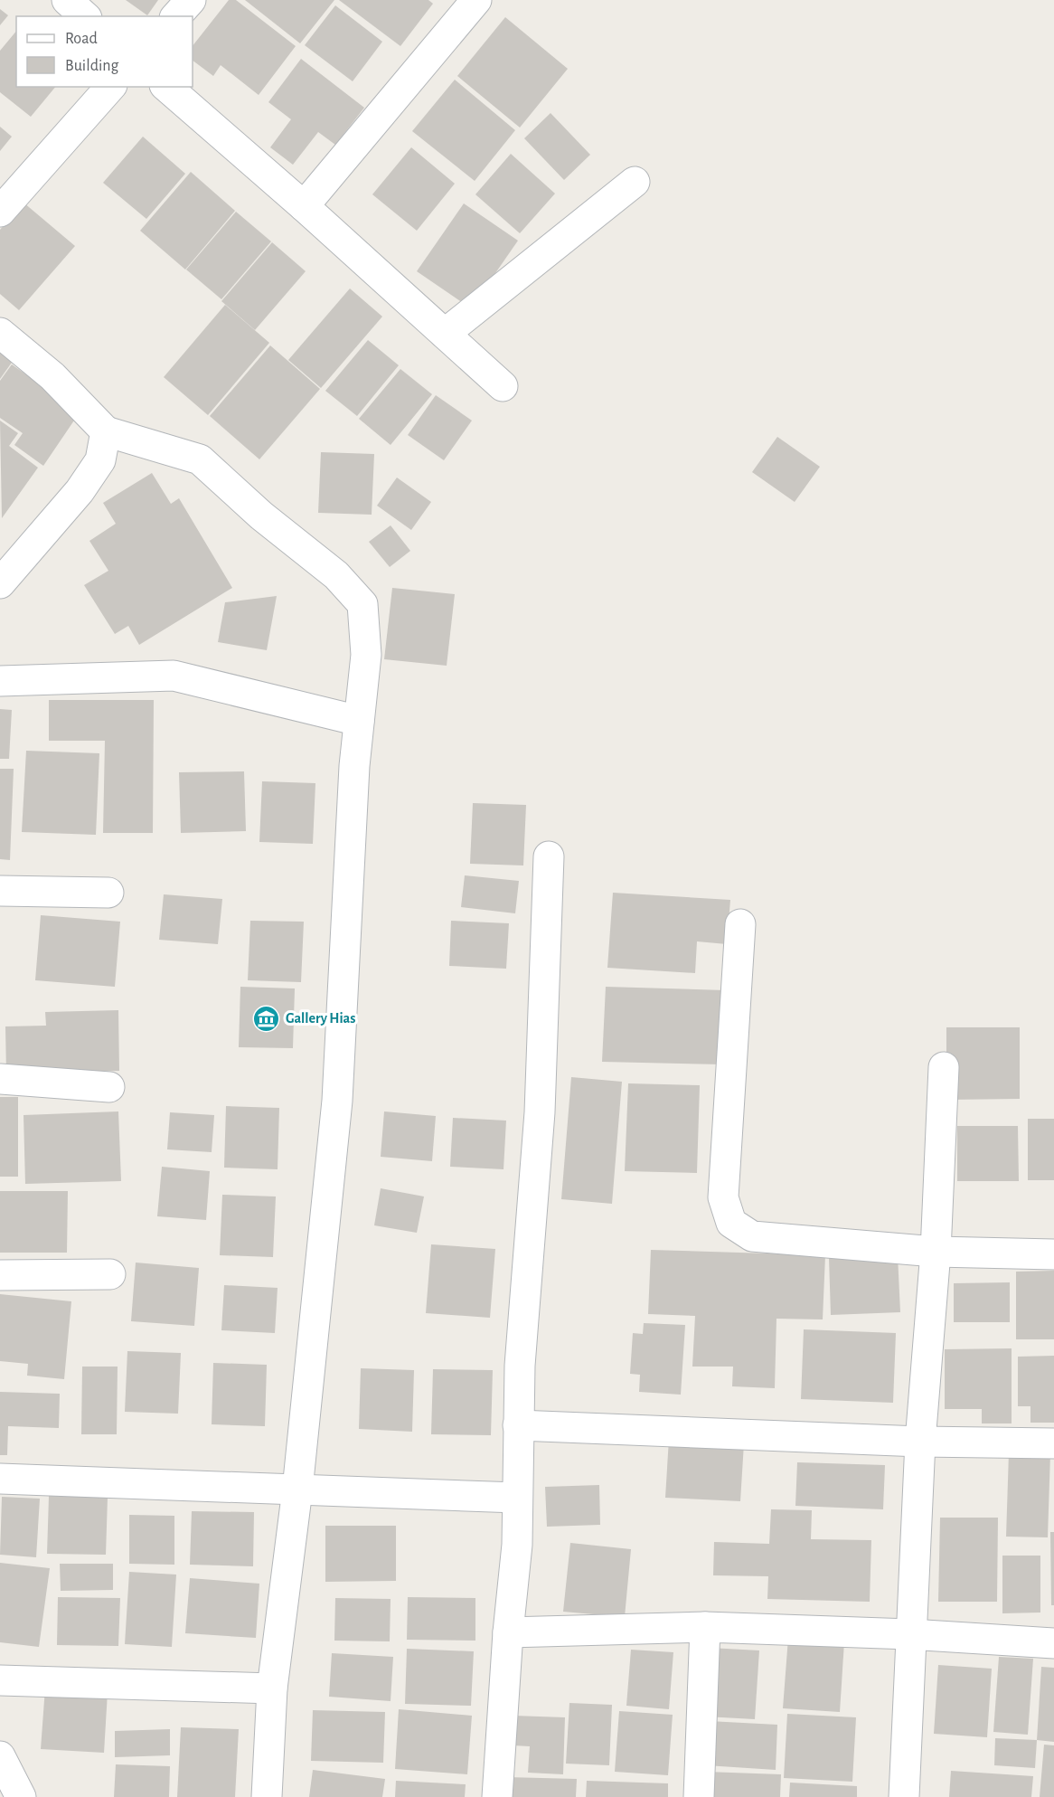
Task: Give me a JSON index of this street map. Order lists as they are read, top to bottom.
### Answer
{
  "places": {
    "museum": ["Gallery Hias"]
  },
  "legend": ["Road", "Building"]
}
